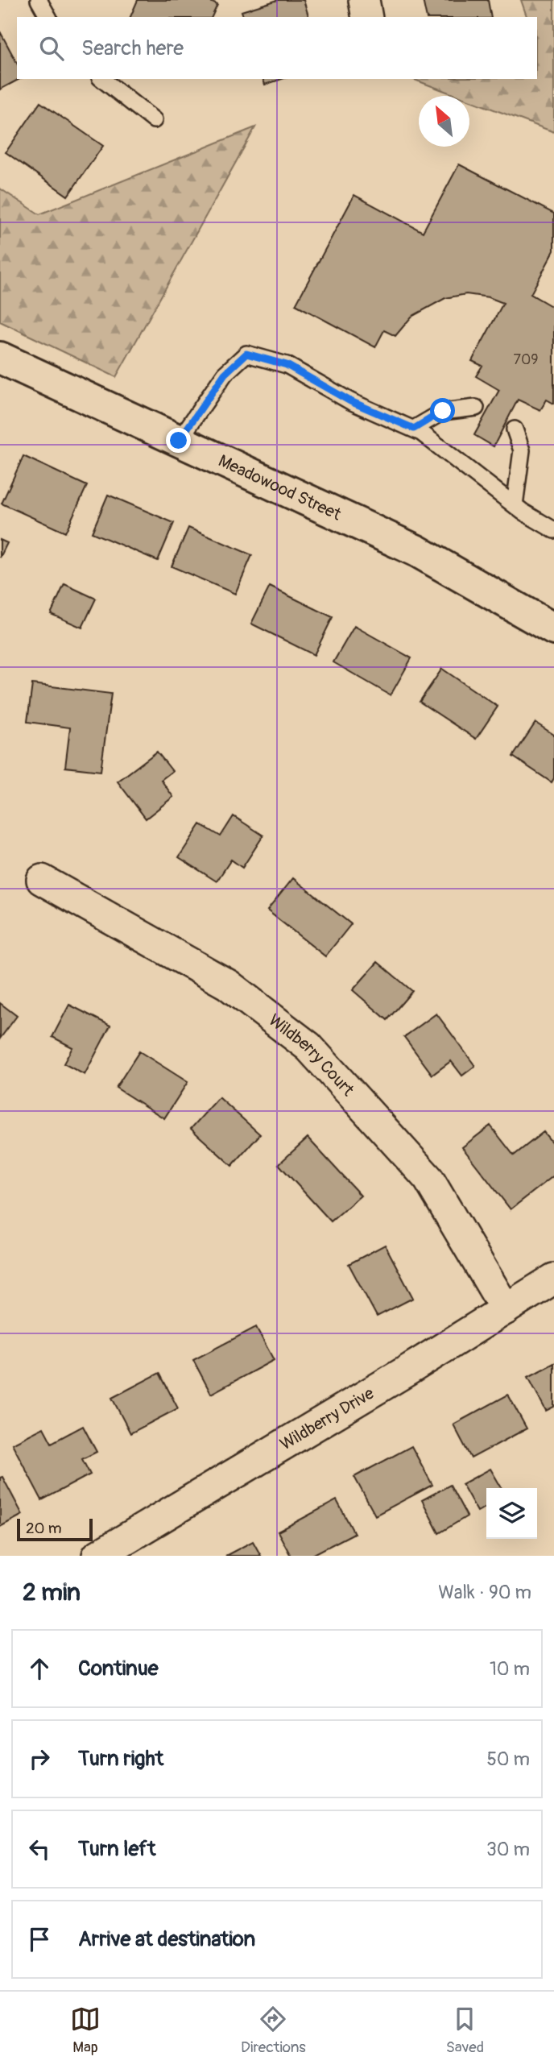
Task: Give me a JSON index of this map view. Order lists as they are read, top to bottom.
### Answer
{
  "streets": {
    "street": ["Meadowood Street", "Wildberry Court", "Wildberry Drive"]
  },
  "crossings": [
    ["Wildberry Court", "Wildberry Drive"]
  ],
  "house_numbers": ["709"],
  "scale_bar": "20 m",
  "north": "top left",
  "page": {
    "search": "Search here",
    "scale": "20 m",
    "heading": ["2 min", "Walk · 90 m"],
    "list": [
      ["Continue", "10 m"],
      ["Turn right", "50 m"],
      ["Turn left", "30 m"],
      "Arrive at destination"
    ],
    "nav": ["Map", "Directions", "Saved"]
  }
}
